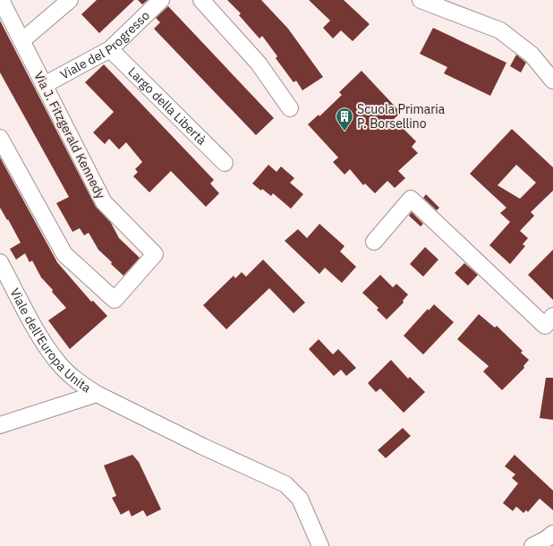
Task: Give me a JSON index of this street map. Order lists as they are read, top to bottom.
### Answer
{
  "streets": {
    "street": [
      "Viale del Progresso",
      "Largo della Libertà",
      "Via J. Fitzgerald Kennedy",
      "Viale dell'Europa Unita"
    ]
  },
  "crossings": [
    ["Viale del Progresso", "Largo della Libertà"],
    ["Viale del Progresso", "Via J. Fitzgerald Kennedy"]
  ],
  "places": {
    "building": ["Scuola Primaria P. Borsellino"]
  }
}
